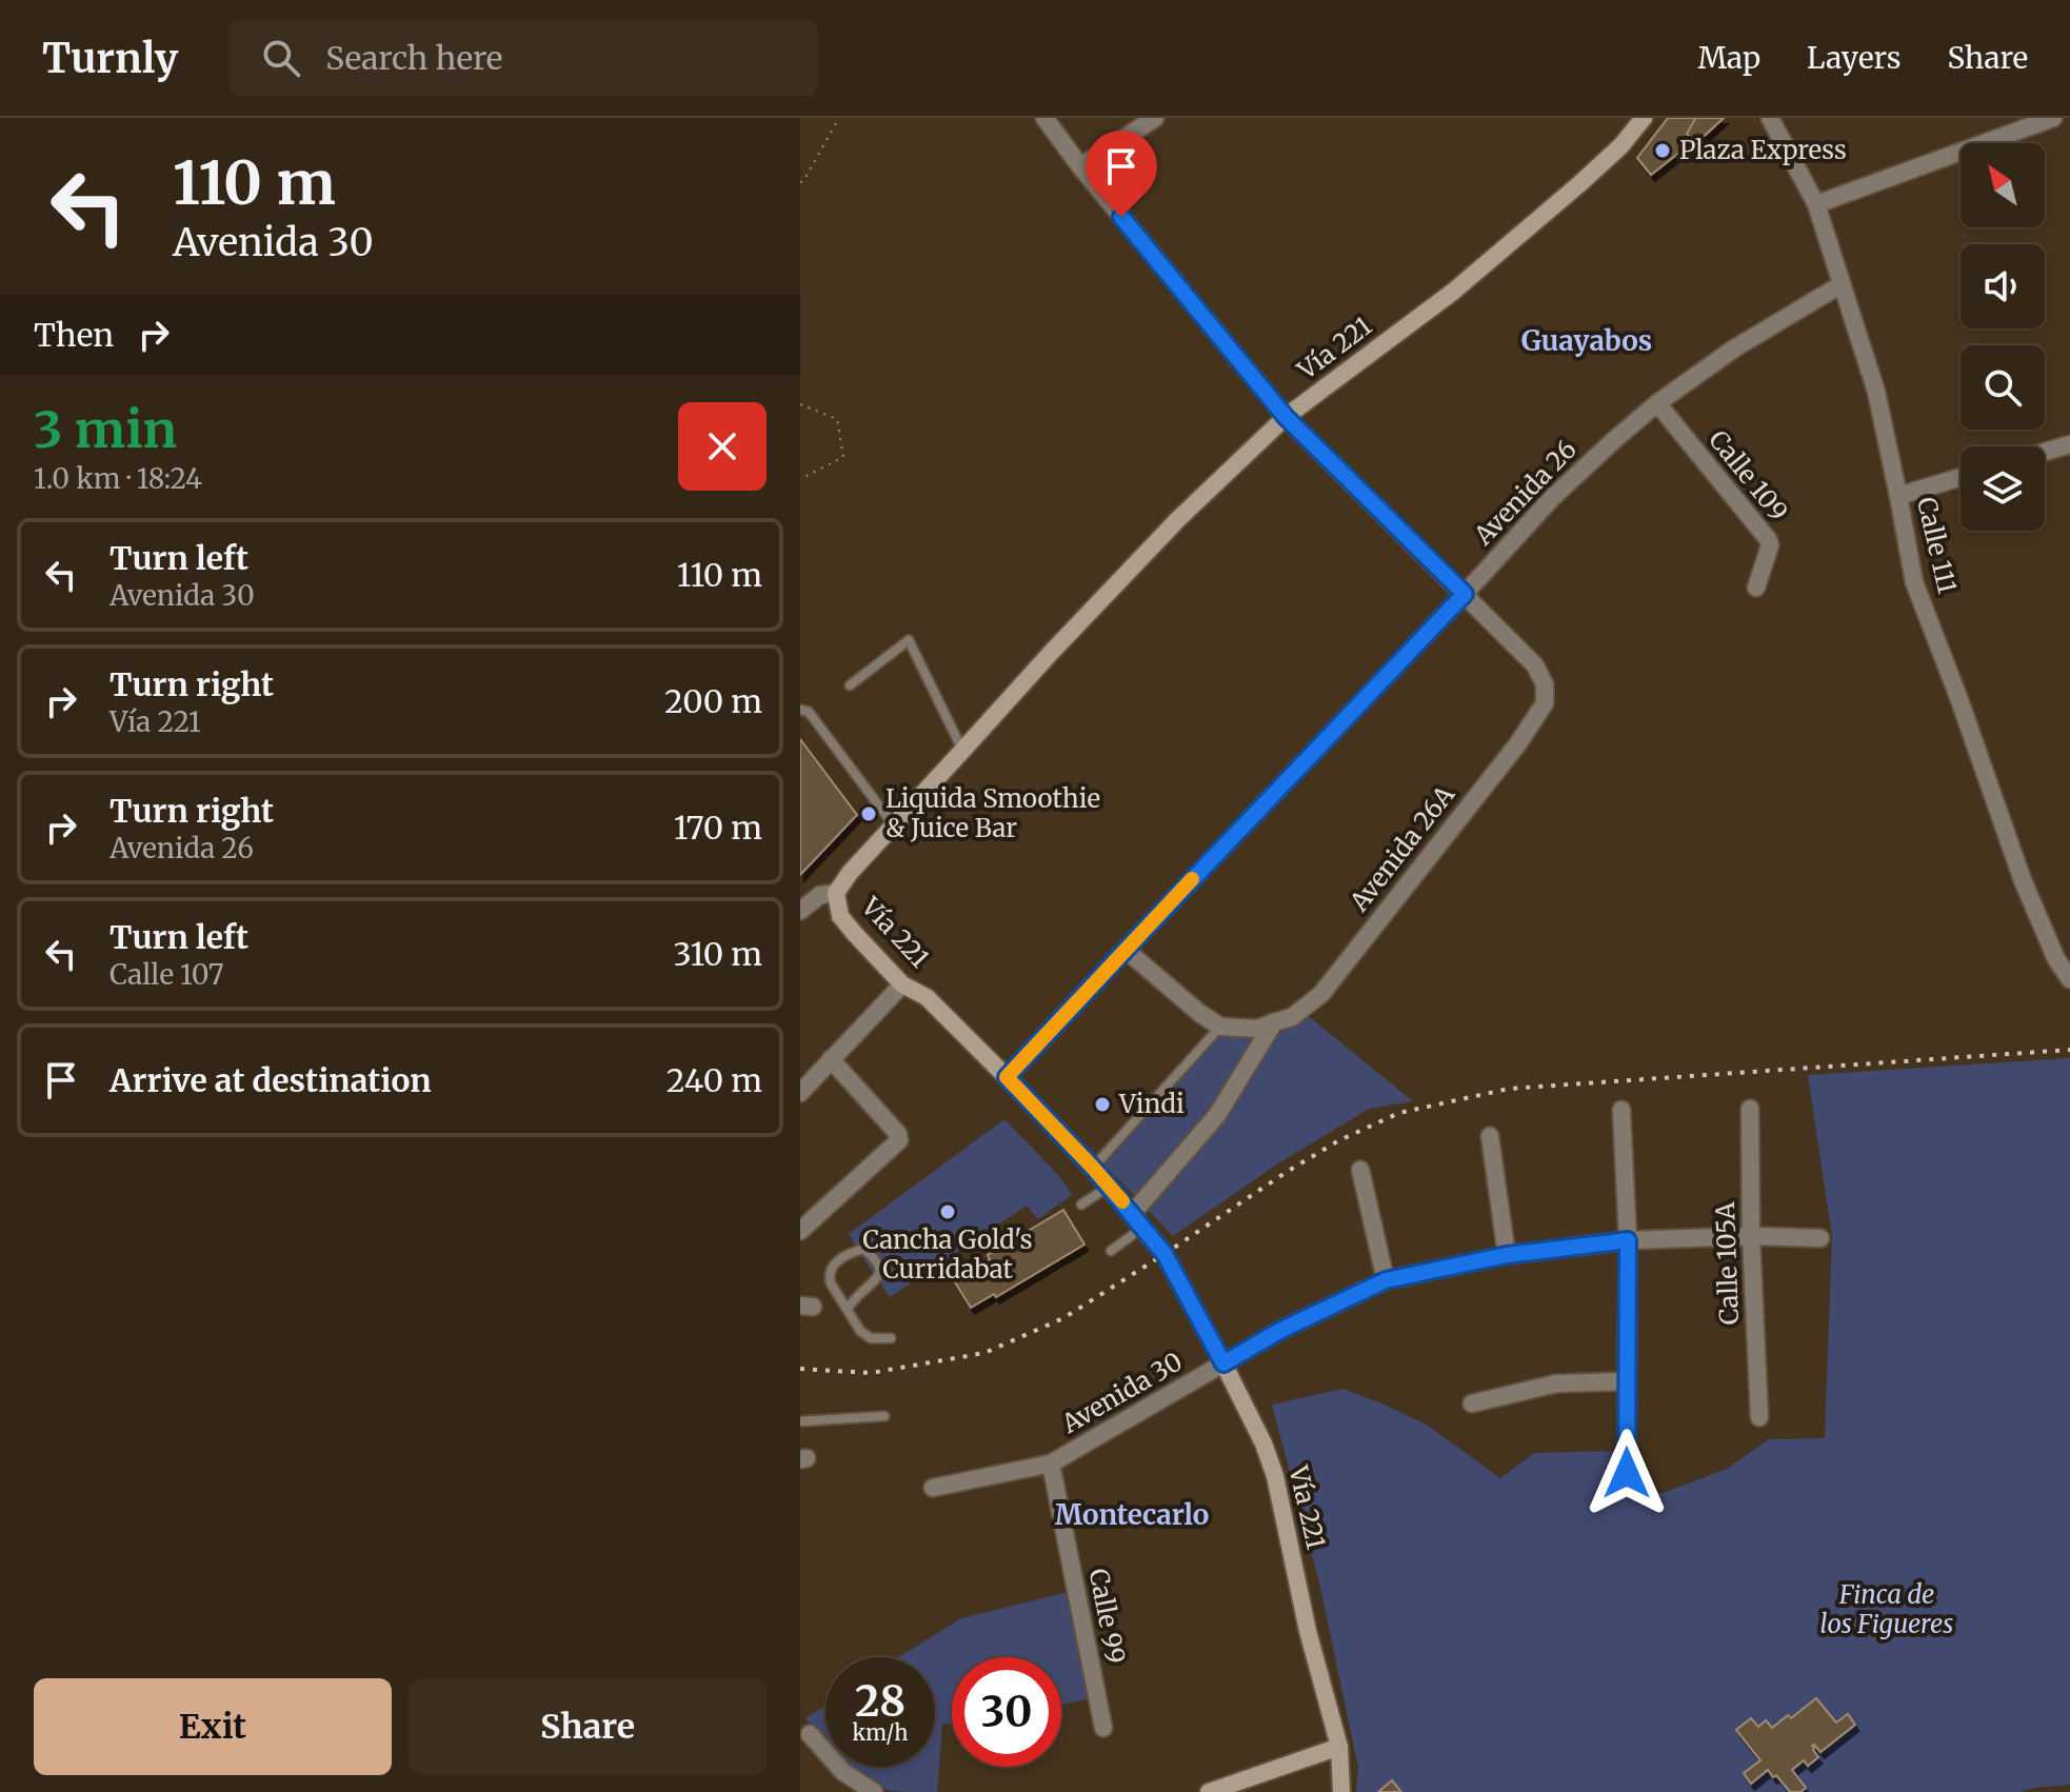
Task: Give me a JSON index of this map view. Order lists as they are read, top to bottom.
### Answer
{
  "streets": {
    "main road": ["Vía 221"],
    "street": [
      "Calle 109",
      "Avenida 26",
      "Calle 111",
      "Avenida 26A",
      "Calle 105A",
      "Avenida 30",
      "Calle 99"
    ]
  },
  "crossings": [
    ["Vía 221", "Avenida 26"],
    ["Vía 221", "Avenida 30"],
    ["Calle 109", "Avenida 26"],
    ["Avenida 26", "Calle 111"],
    ["Avenida 26", "Avenida 26A"],
    ["Calle 105A", "Avenida 30"],
    ["Avenida 30", "Calle 99"]
  ],
  "districts": ["Guayabos", "Montecarlo"],
  "parks": ["Finca de los Figueres"],
  "places": [
    "Plaza Express",
    "Liquida Smoothie & Juice Bar",
    "Vindi",
    "Cancha Gold's Curridabat"
  ],
  "north": "top left",
  "page": {
    "header": "Turnly",
    "search": "Search here",
    "nav": ["Map", "Layers", "Share"],
    "turn": ["110 m", "Avenida 30"],
    "then": "Then",
    "heading": ["3 min", "1.0 km · 18:24"],
    "list": [
      {
        "name": "Turn left",
        "note": "Avenida 30",
        "value": "110 m"
      },
      {
        "name": "Turn right",
        "note": "Vía 221",
        "value": "200 m"
      },
      {
        "name": "Turn right",
        "note": "Avenida 26",
        "value": "170 m"
      },
      {
        "name": "Turn left",
        "note": "Calle 107",
        "value": "310 m"
      },
      {
        "name": "Arrive at destination",
        "value": "240 m"
      }
    ],
    "speed": "28 km/h",
    "limit": "30",
    "buttons": ["Exit", "Share"]
  }
}
